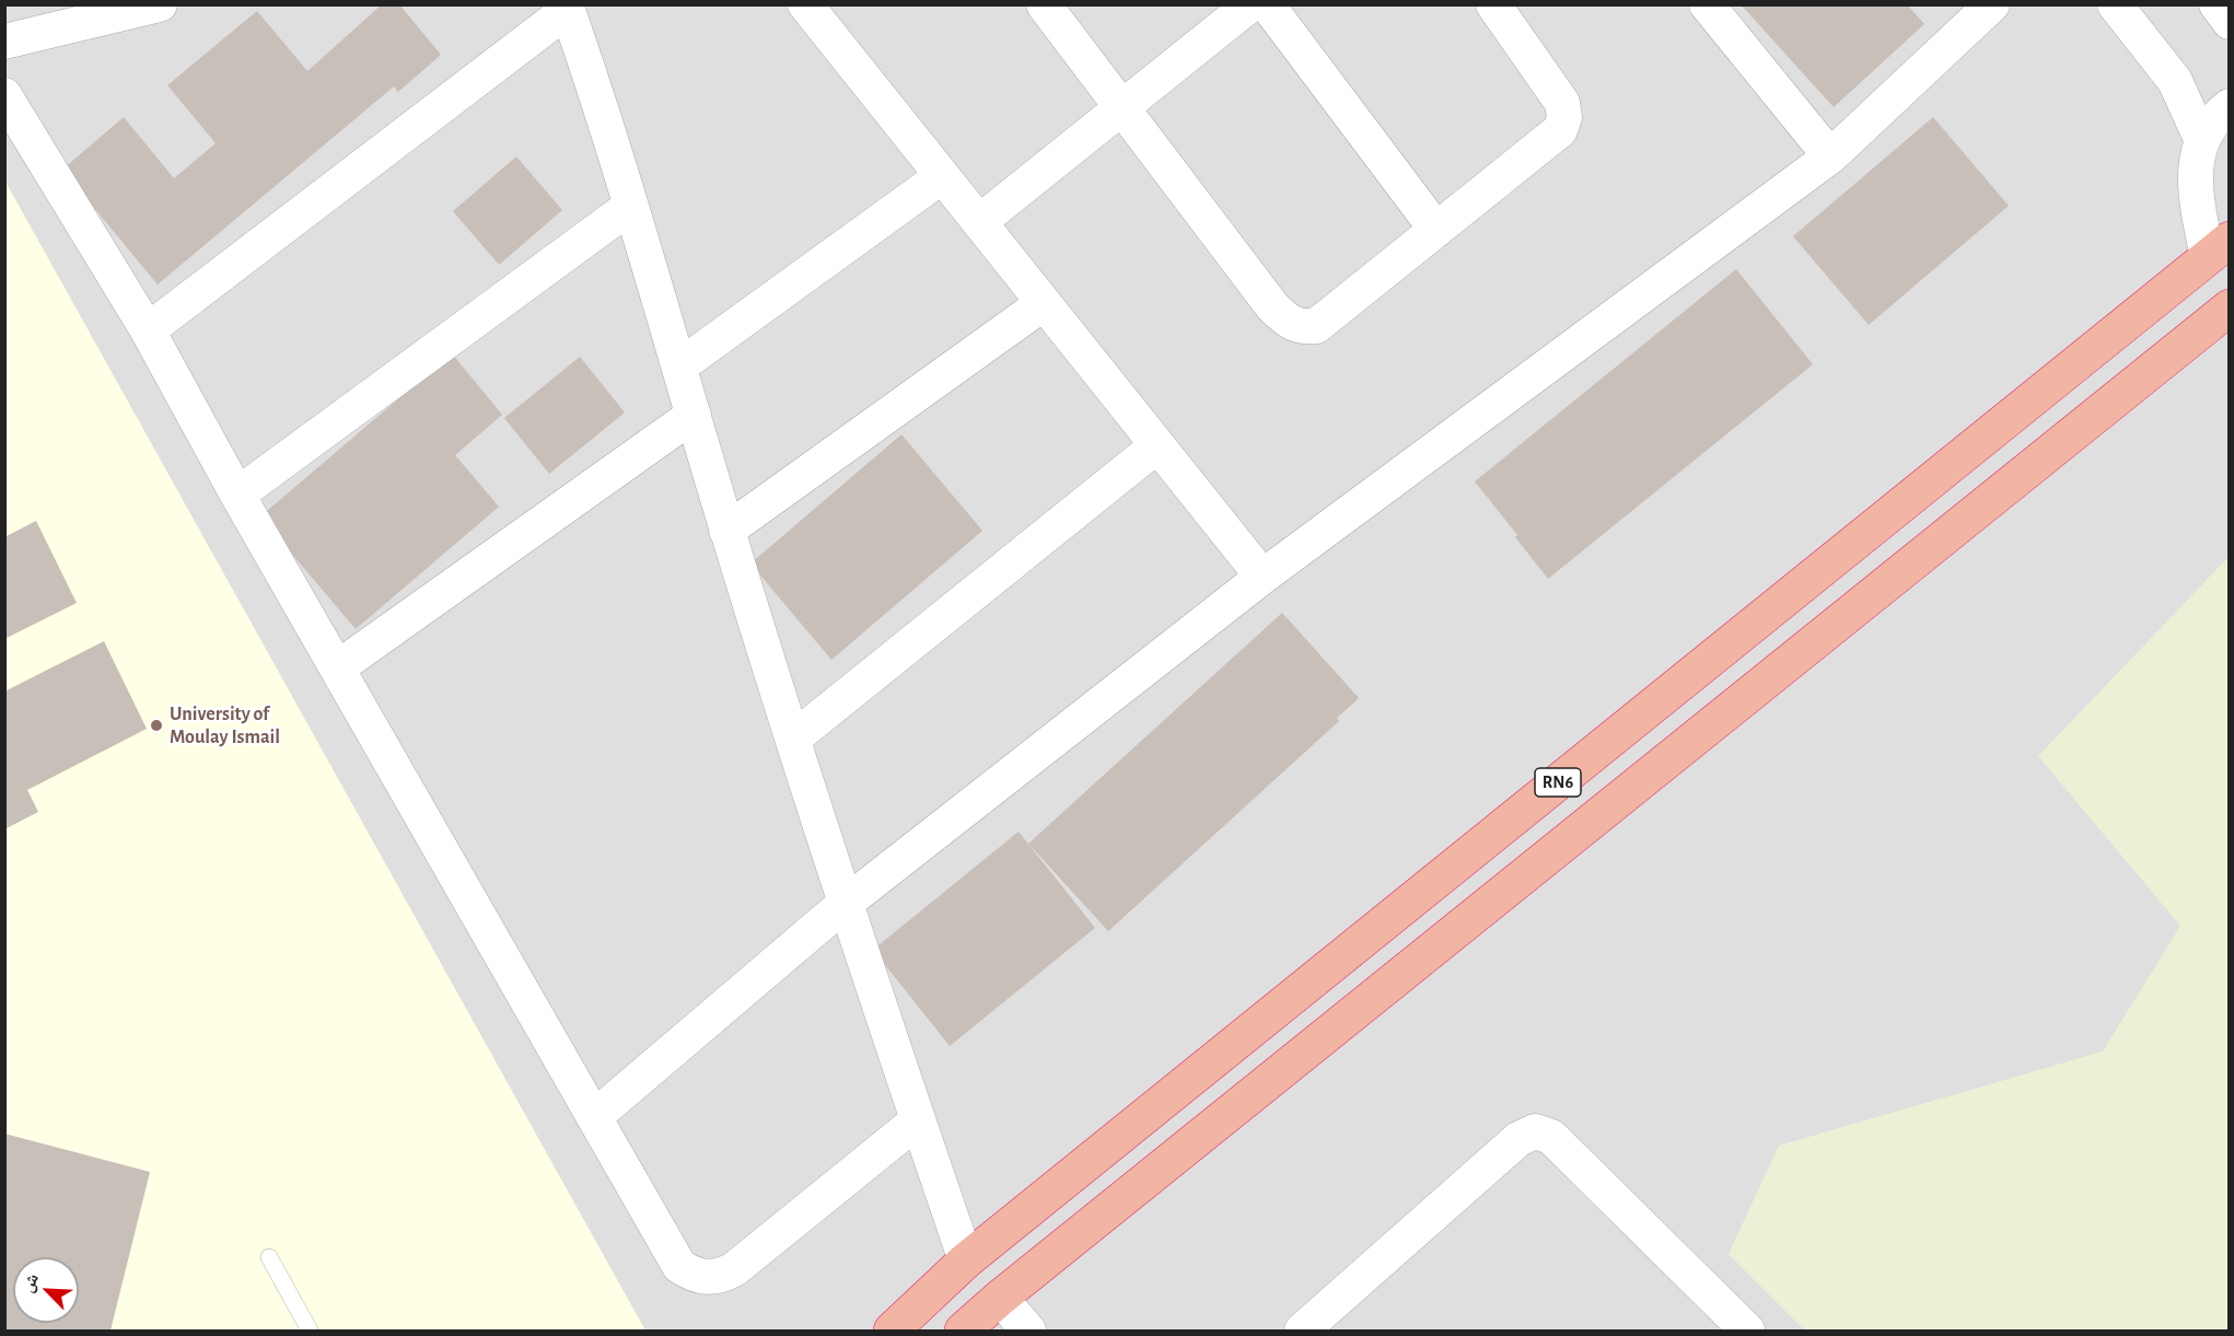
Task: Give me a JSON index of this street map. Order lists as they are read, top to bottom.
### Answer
{
  "streets": {
    "highway": ["RN6"]
  },
  "places": ["University of Moulay Ismail"],
  "north": "top left"
}
